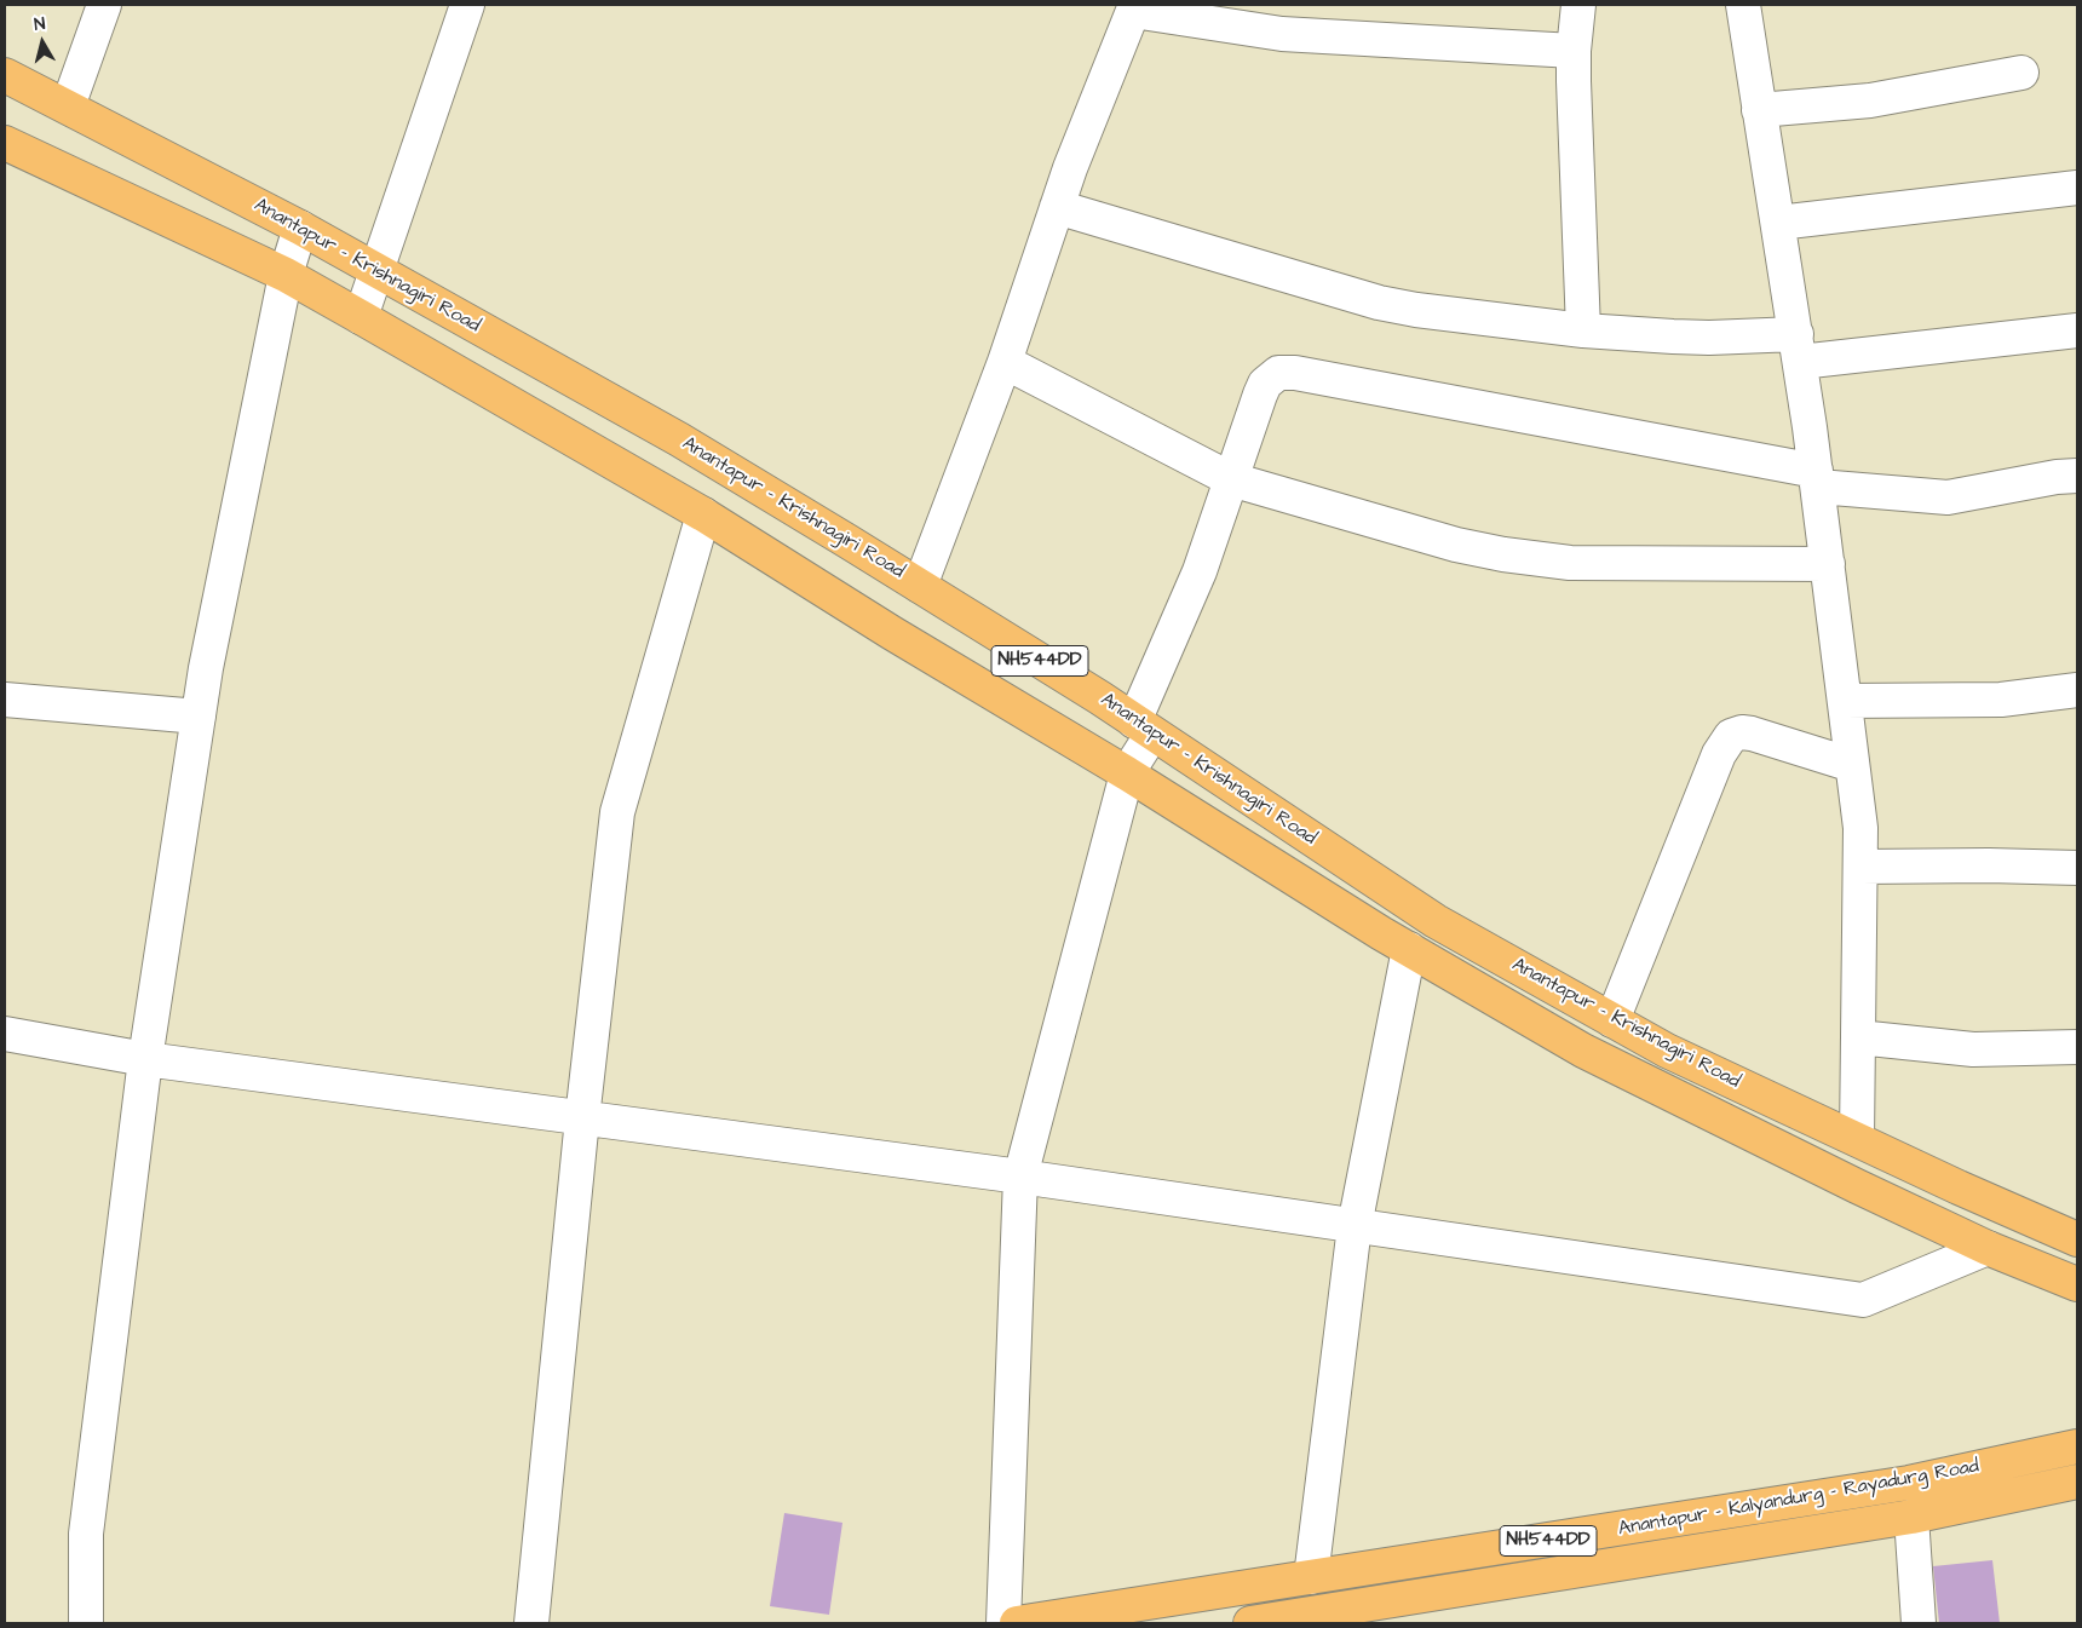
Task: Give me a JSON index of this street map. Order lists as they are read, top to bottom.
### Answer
{
  "streets": {
    "highway": ["Anantapur - Krishnagiri Road", "NH544DD", "Anantapur - Kalyandurg - Rayadurg Road"]
  },
  "north": "top"
}
